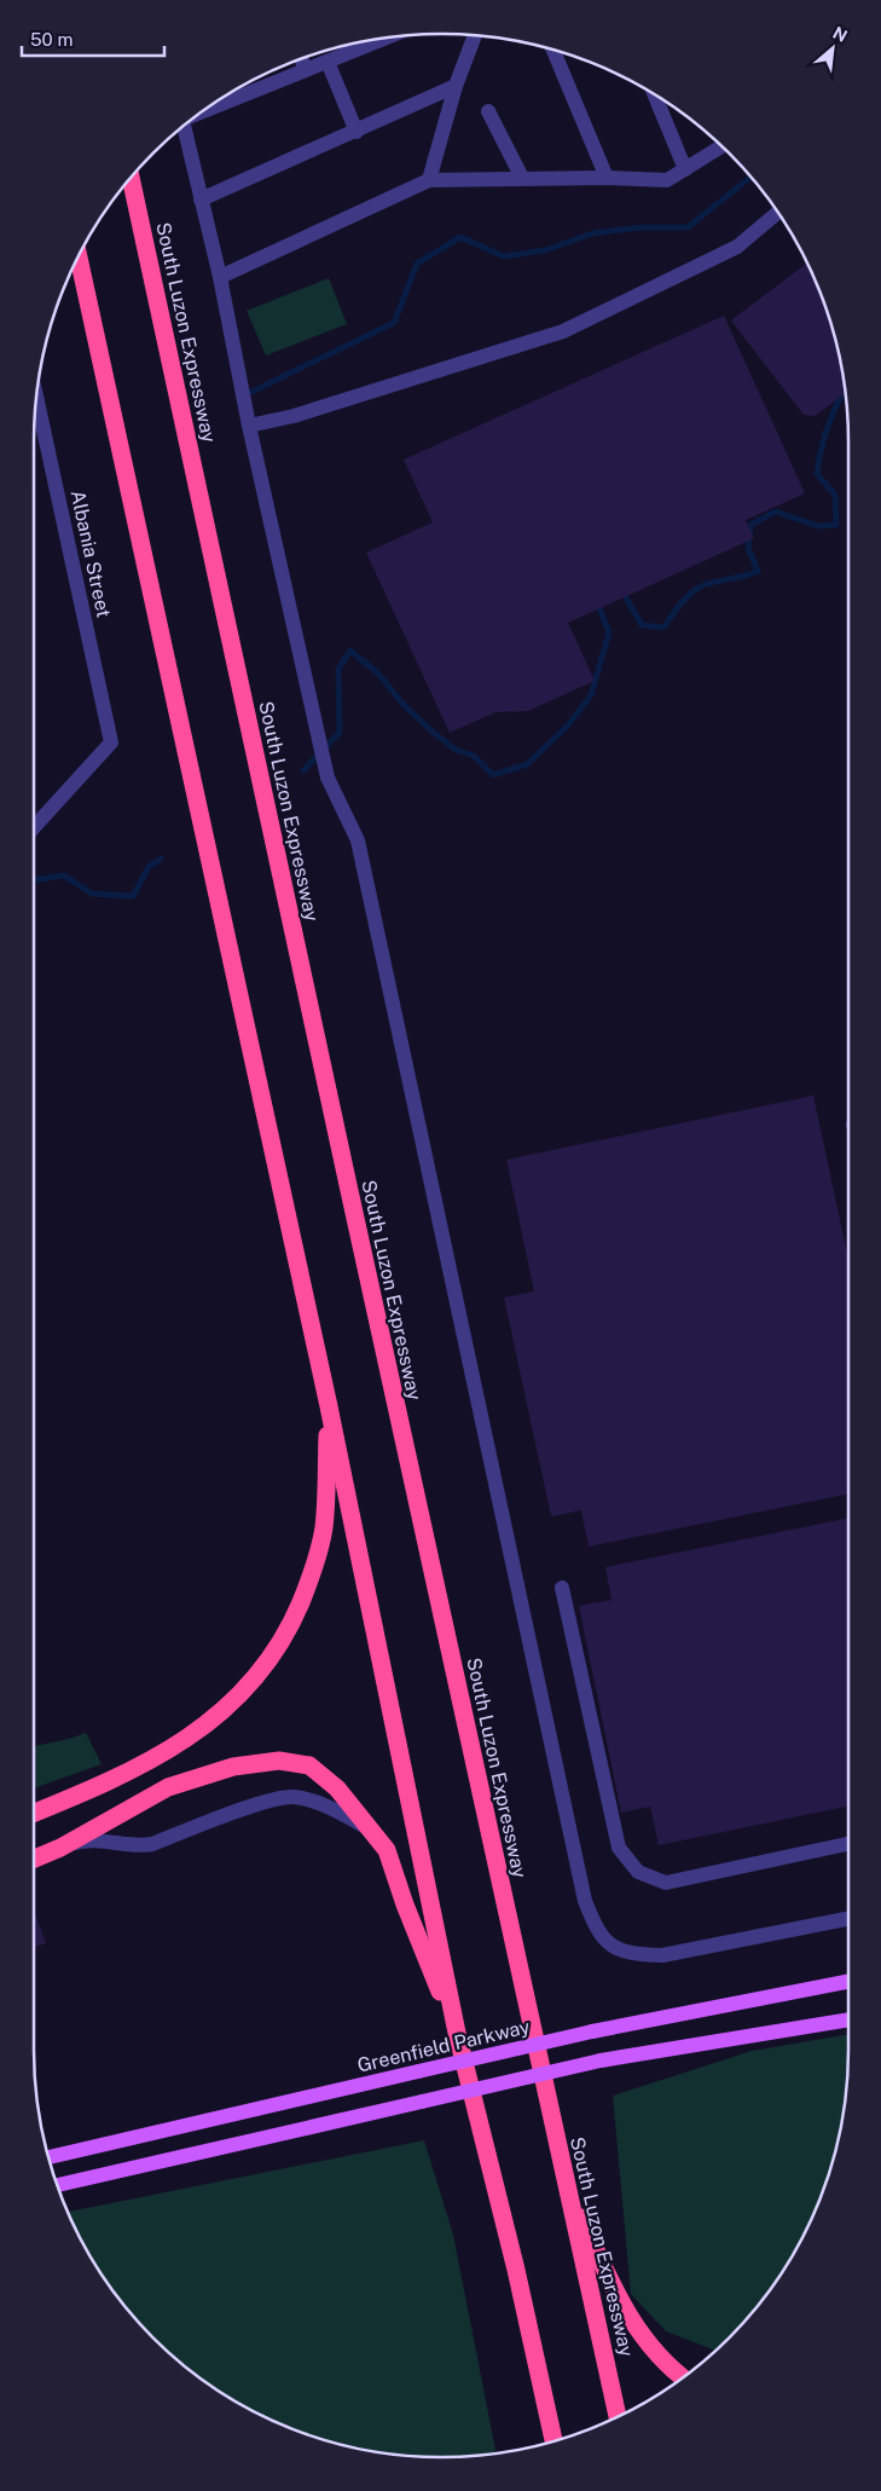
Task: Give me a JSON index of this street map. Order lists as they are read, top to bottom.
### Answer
{
  "streets": {
    "highway": ["South Luzon Expressway"],
    "main road": ["Greenfield Parkway"],
    "street": ["Albania Street"]
  },
  "scale_bar": "50 m",
  "north": "top right"
}
